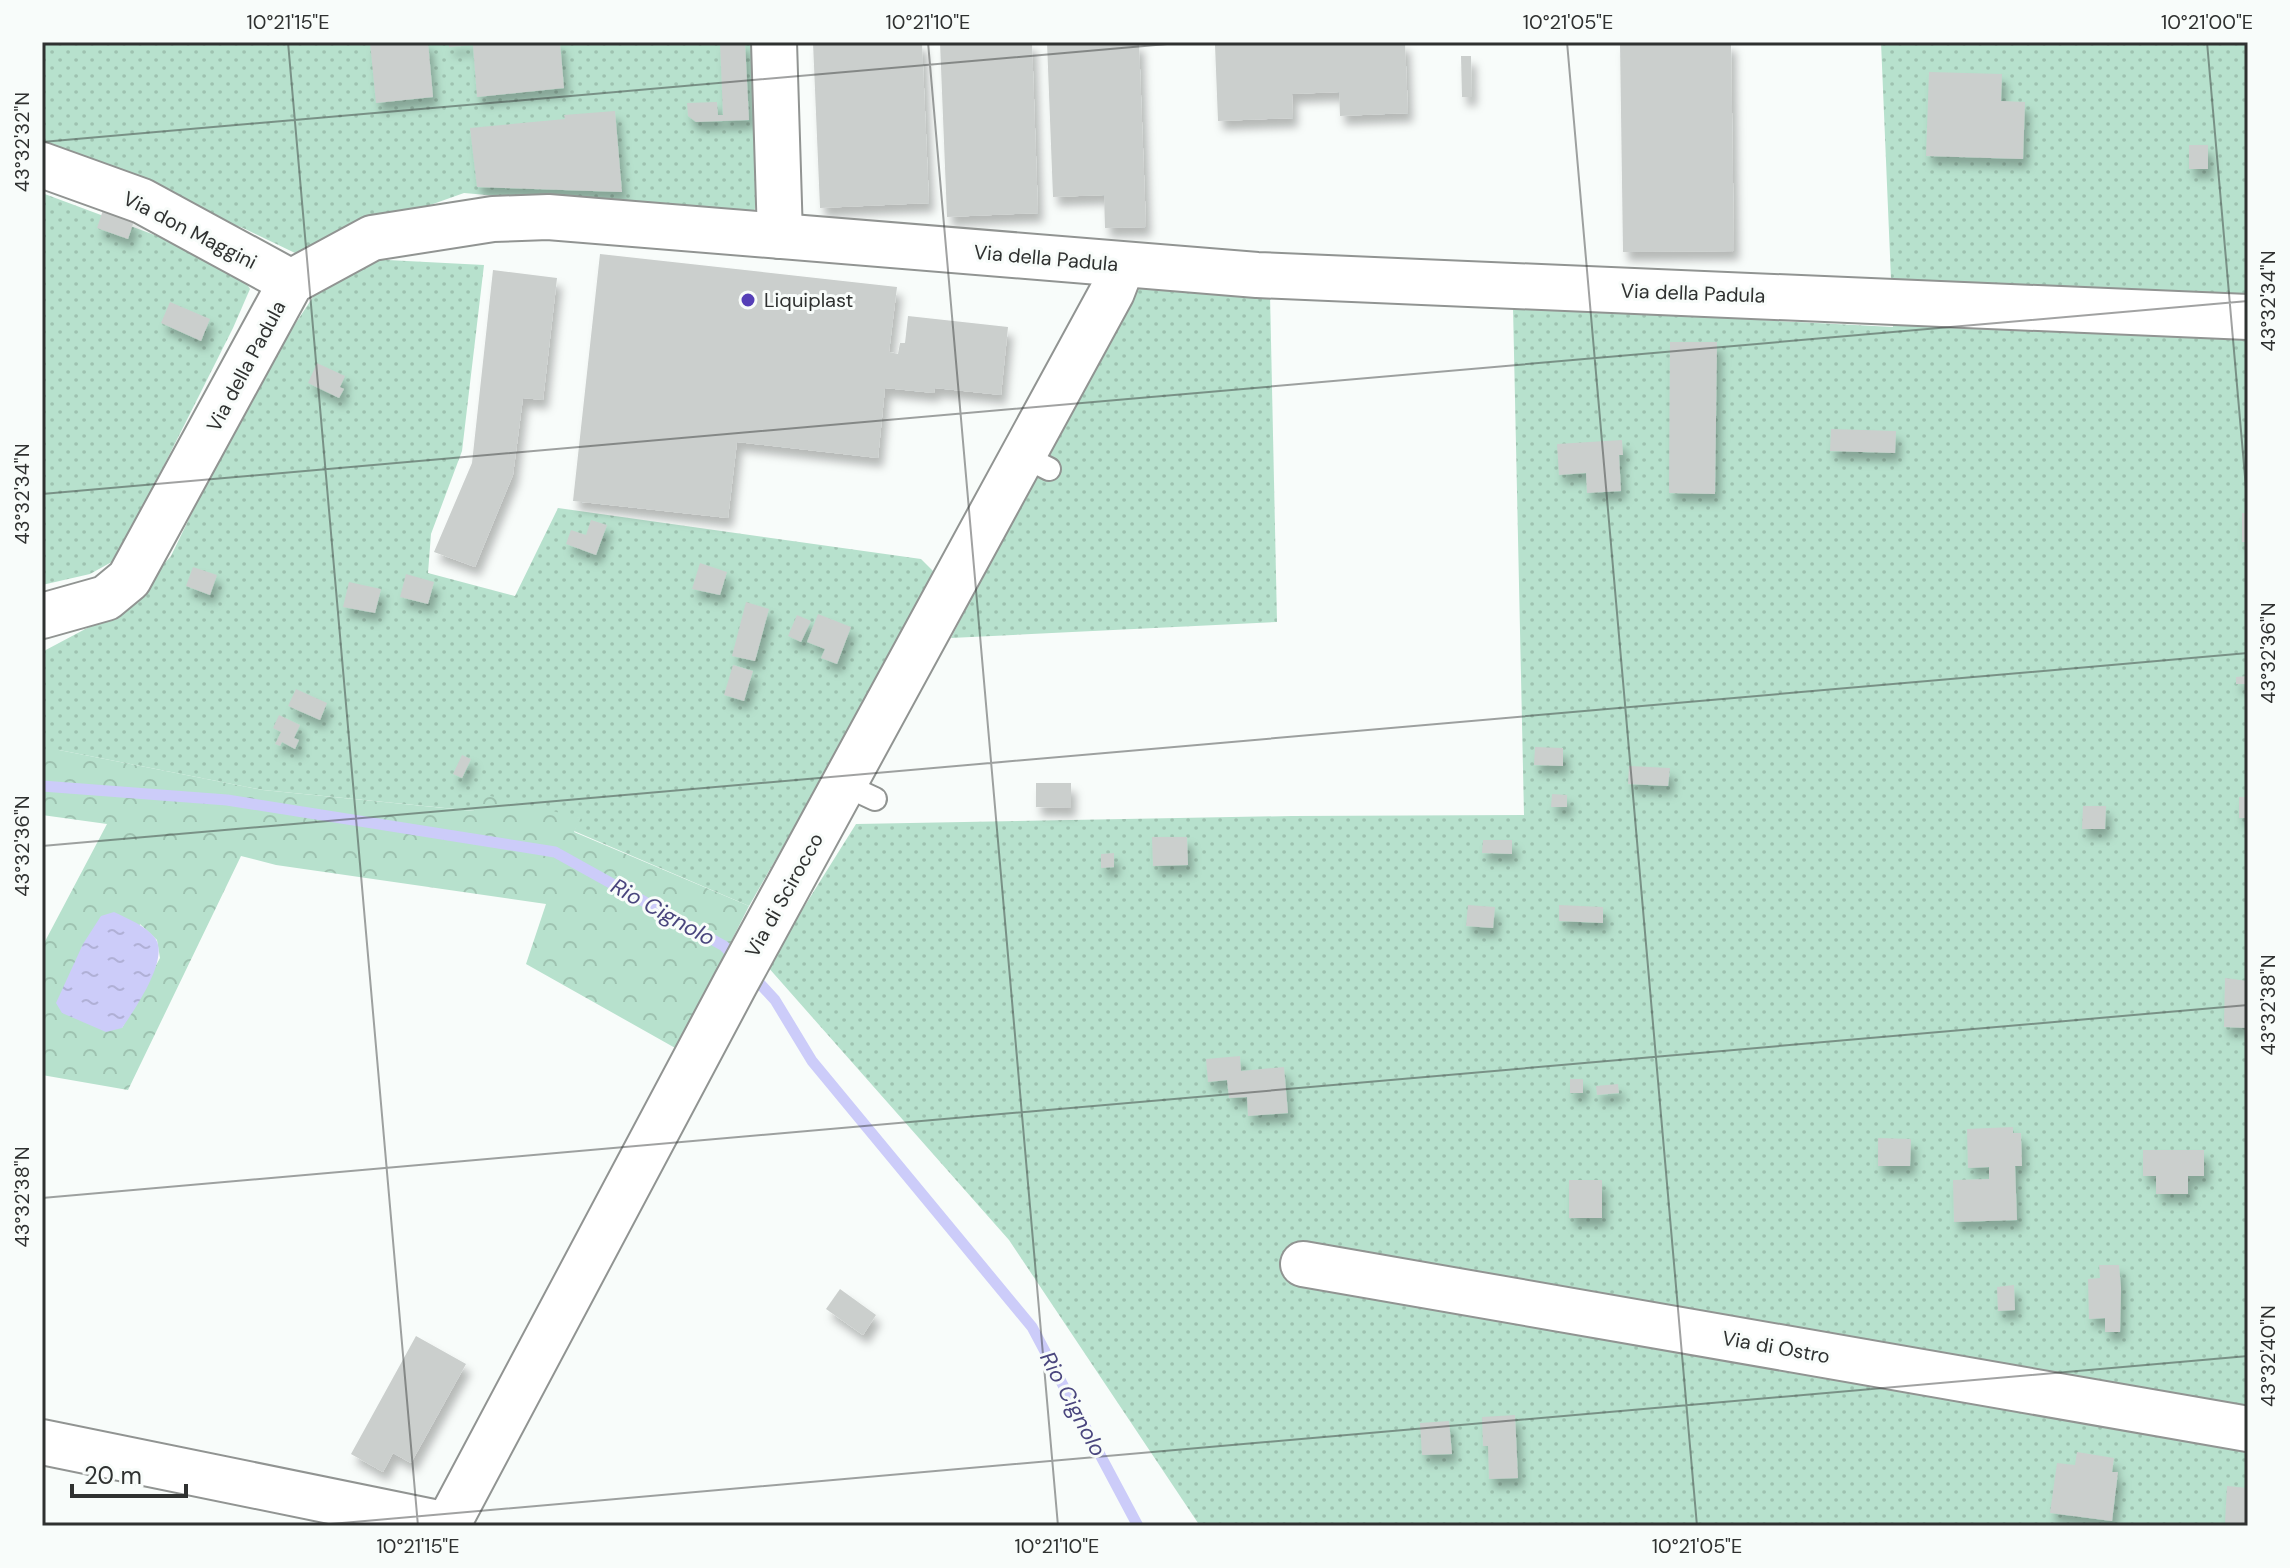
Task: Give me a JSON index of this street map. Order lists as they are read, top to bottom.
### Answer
{
  "streets": {
    "street": [
      "Via don Maggini",
      "Via della Padula",
      "Via di Scirocco",
      "Via di Ostro"
    ]
  },
  "crossings": [
    ["Via don Maggini", "Via della Padula"],
    ["Via della Padula", "Via di Scirocco"]
  ],
  "water": ["Rio Cignolo"],
  "places": ["Liquiplast"],
  "scale_bar": "20 m",
  "coordinates": [
    "10°21'15\"E",
    "10°21'10\"E",
    "10°21'05\"E",
    "10°21'00\"E",
    "43°32'32\"N",
    "43°32'34\"N",
    "43°32'36\"N",
    "43°32'38\"N",
    "43°32'40\"N"
  ]
}
